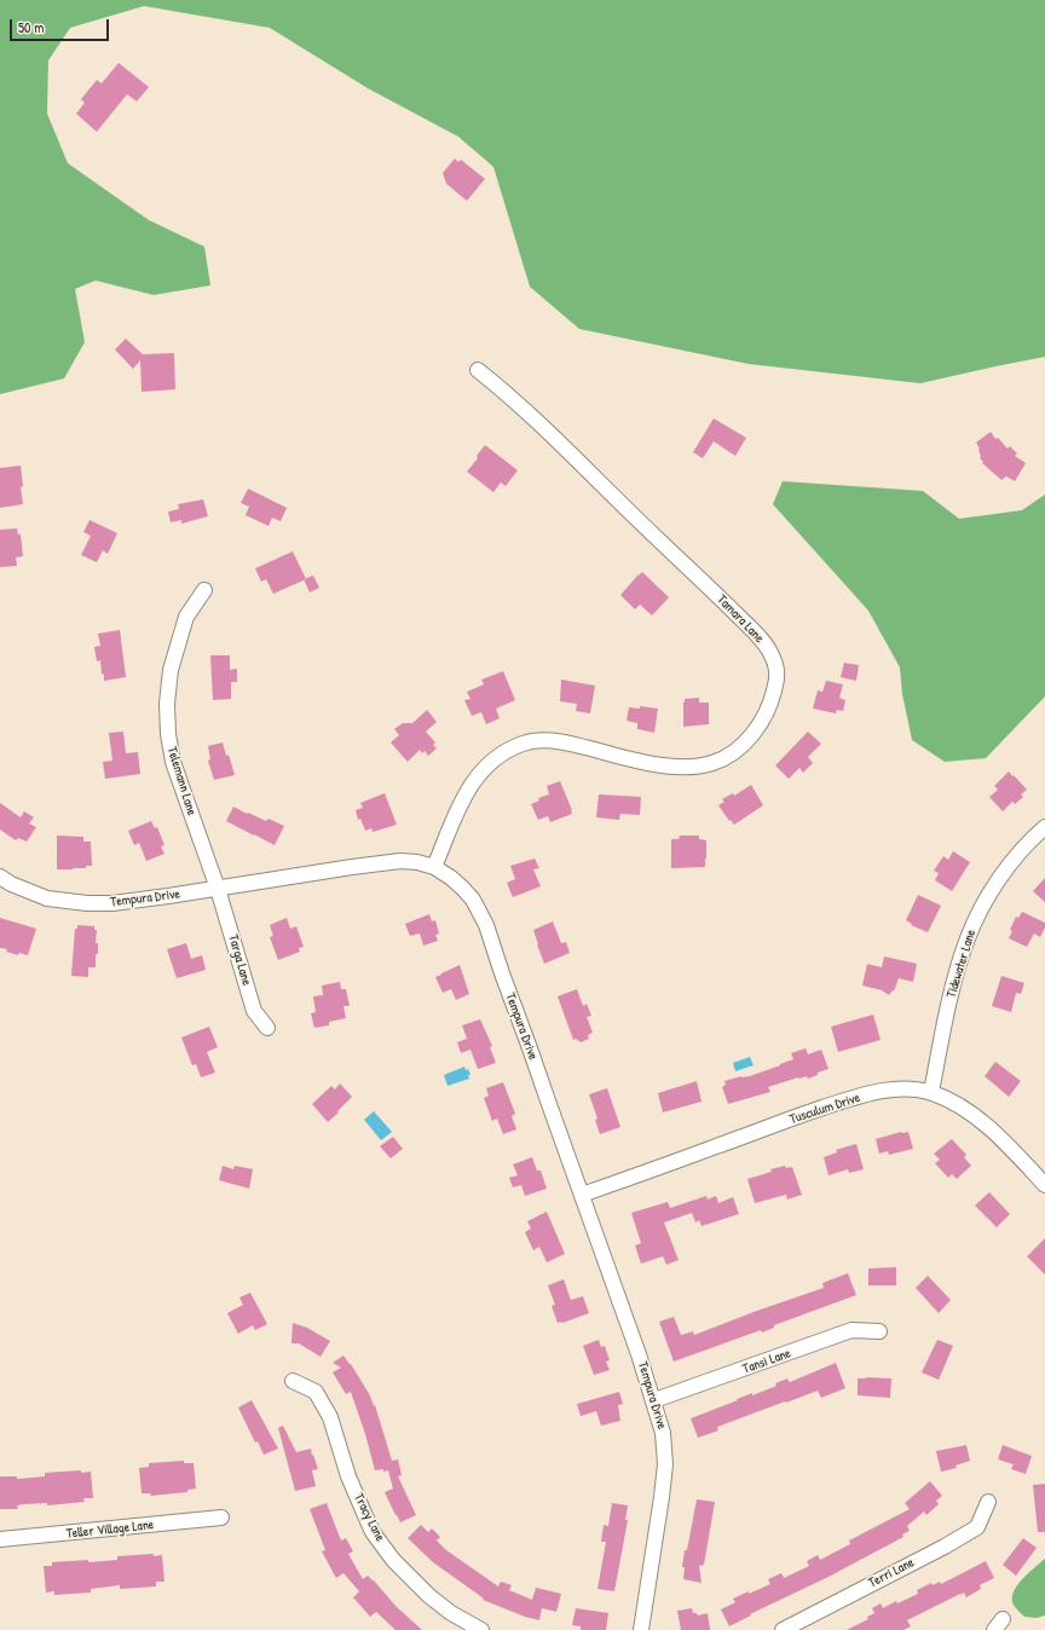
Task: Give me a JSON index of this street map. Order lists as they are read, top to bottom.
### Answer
{
  "streets": {
    "street": [
      "Tamara Lane",
      "Telemann Lane",
      "Tempura Drive",
      "Targa Lane",
      "Tidewater Lane",
      "Tusculum Drive",
      "Tansi Lane",
      "Tracy Lane",
      "Teller Village Lane",
      "Terri Lane"
    ]
  },
  "crossings": [
    ["Tamara Lane", "Tempura Drive"],
    ["Telemann Lane", "Tempura Drive"],
    ["Telemann Lane", "Targa Lane"],
    ["Tempura Drive", "Targa Lane"],
    ["Tempura Drive", "Tusculum Drive"],
    ["Tempura Drive", "Tansi Lane"],
    ["Tidewater Lane", "Tusculum Drive"]
  ],
  "scale_bar": "50 m"
}
